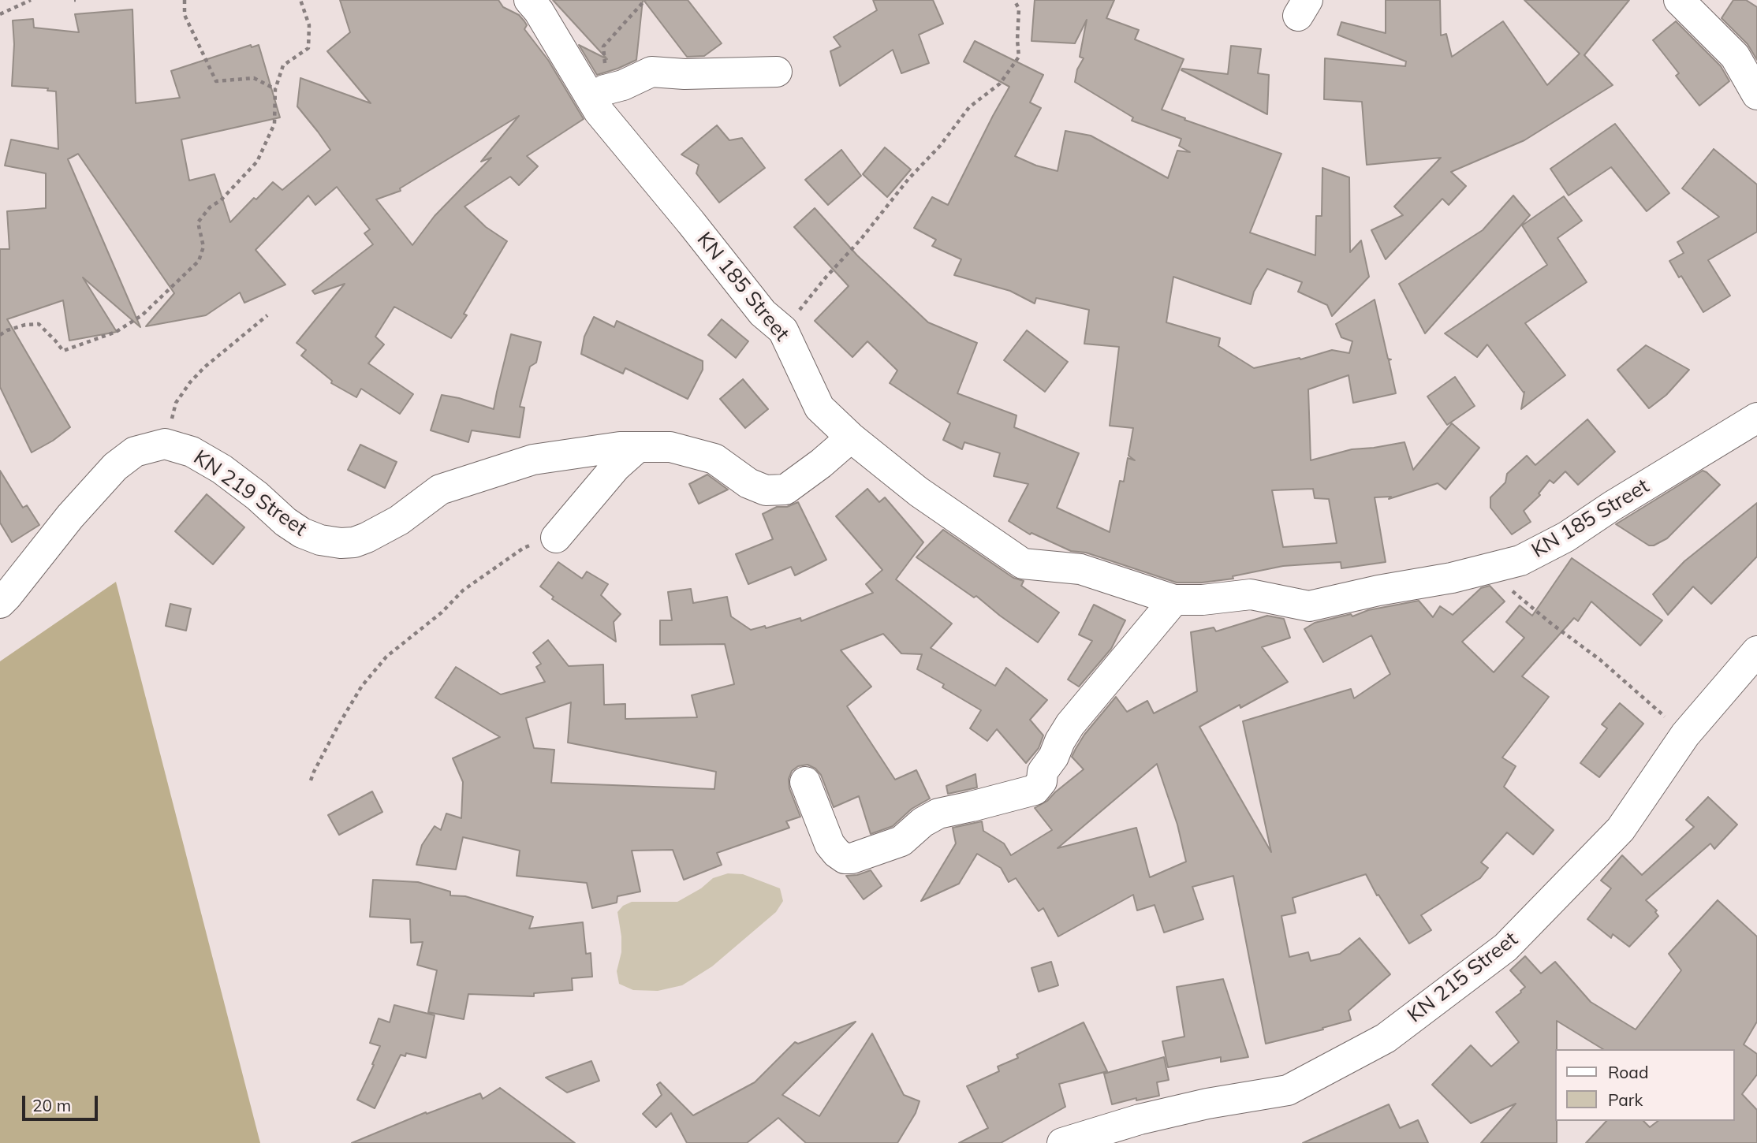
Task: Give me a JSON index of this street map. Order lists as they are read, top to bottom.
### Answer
{
  "streets": {
    "street": ["KN 185 Street", "KN 219 Street", "KN 215 Street"]
  },
  "crossings": [
    ["KN 185 Street", "KN 219 Street"]
  ],
  "legend": ["Road", "Park"],
  "scale_bar": "20 m"
}
